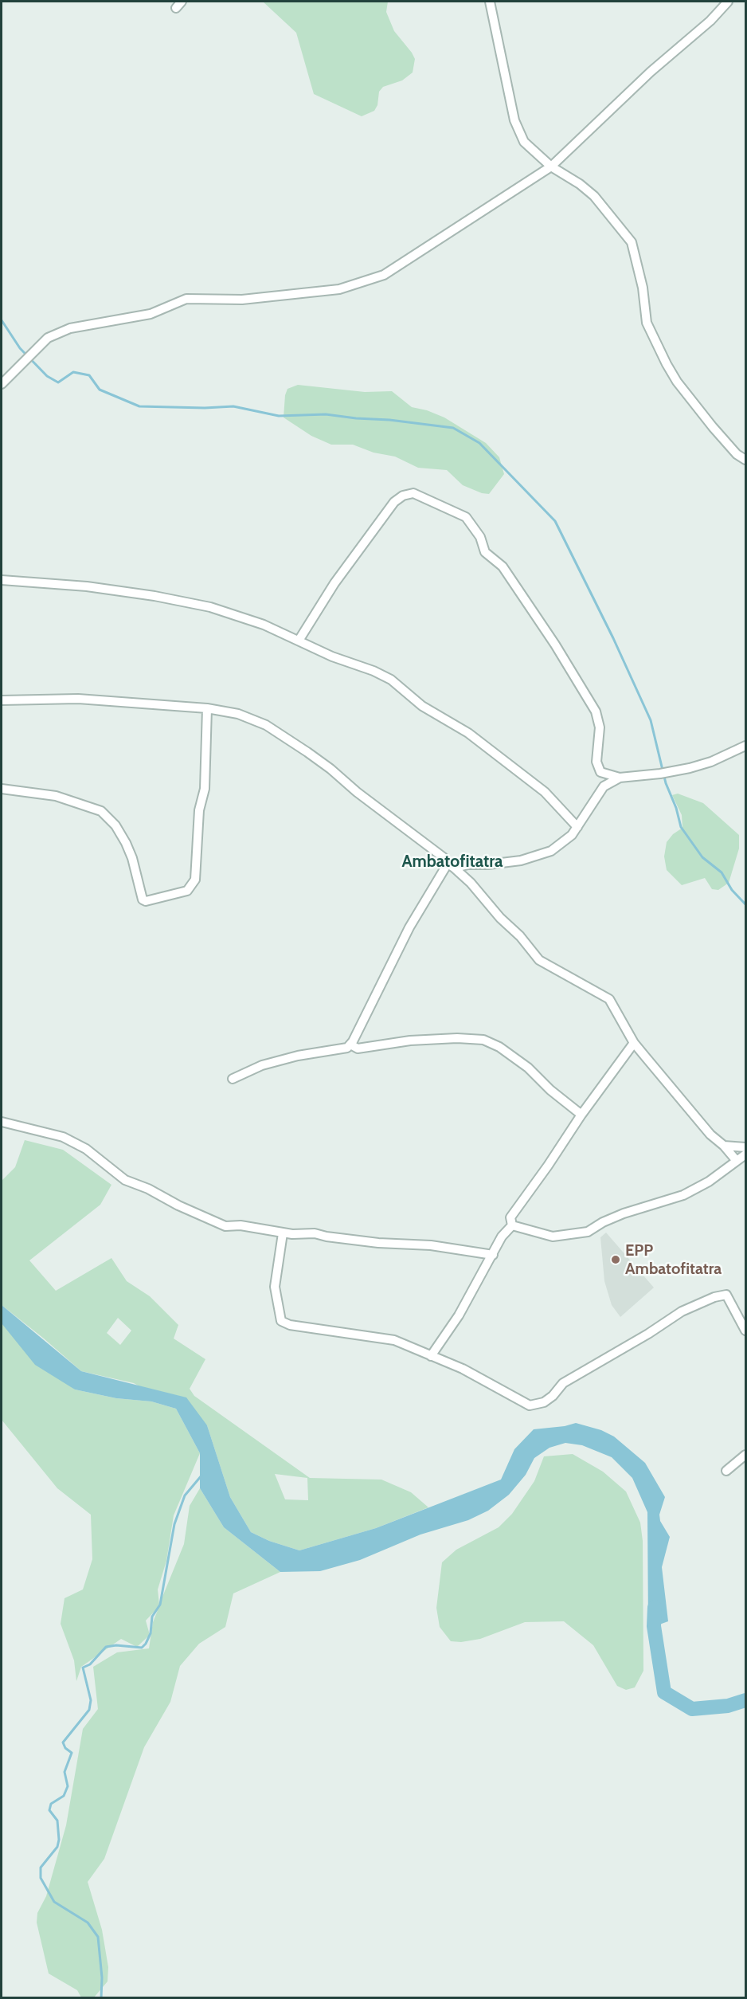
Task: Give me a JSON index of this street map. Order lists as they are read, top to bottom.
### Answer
{
  "districts": ["Ambatofitatra"],
  "places": ["EPP Ambatofitatra"]
}
